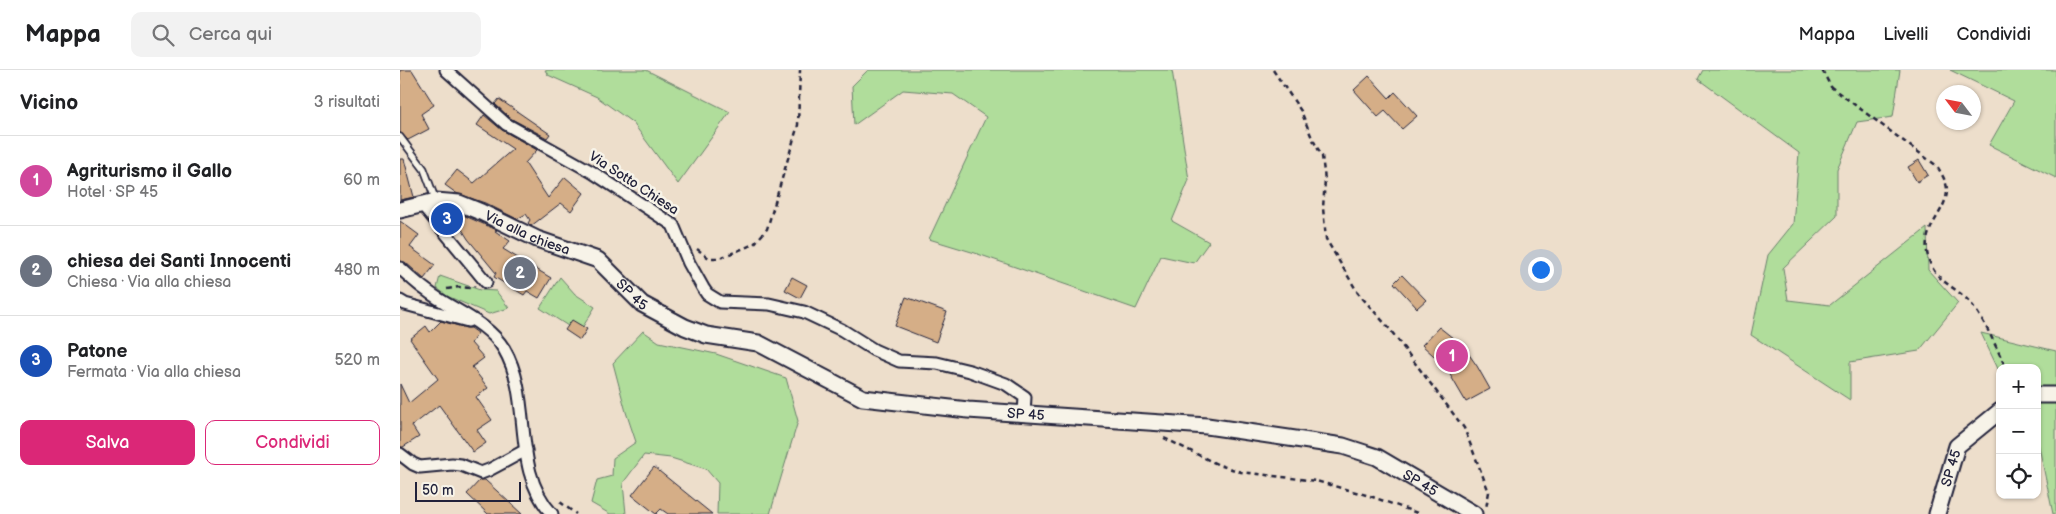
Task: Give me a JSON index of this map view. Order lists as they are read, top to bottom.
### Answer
{
  "streets": {
    "street": ["Via Sotto Chiesa", "Via alla chiesa", "SP 45"]
  },
  "crossings": [
    ["Via Sotto Chiesa", "SP 45"],
    ["Via alla chiesa", "SP 45"]
  ],
  "scale_bar": "50 m",
  "north": "top left",
  "page": {
    "header": "Mappa",
    "search": "Cerca qui",
    "nav": ["Mappa", "Livelli", "Condividi"],
    "heading": ["Vicino", "3 risultati"],
    "list": [
      {
        "mark": "1",
        "name": "Agriturismo il Gallo",
        "note": "Hotel · SP 45",
        "value": "60 m"
      },
      {
        "mark": "2",
        "name": "chiesa dei Santi Innocenti",
        "note": "Chiesa · Via alla chiesa",
        "value": "480 m"
      },
      {
        "mark": "3",
        "name": "Patone",
        "note": "Fermata · Via alla chiesa",
        "value": "520 m"
      }
    ],
    "pins": ["3", "2", "1"],
    "map_buttons": ["+", "−"],
    "buttons": ["Salva", "Condividi"],
    "scale": "50 m"
  }
}
